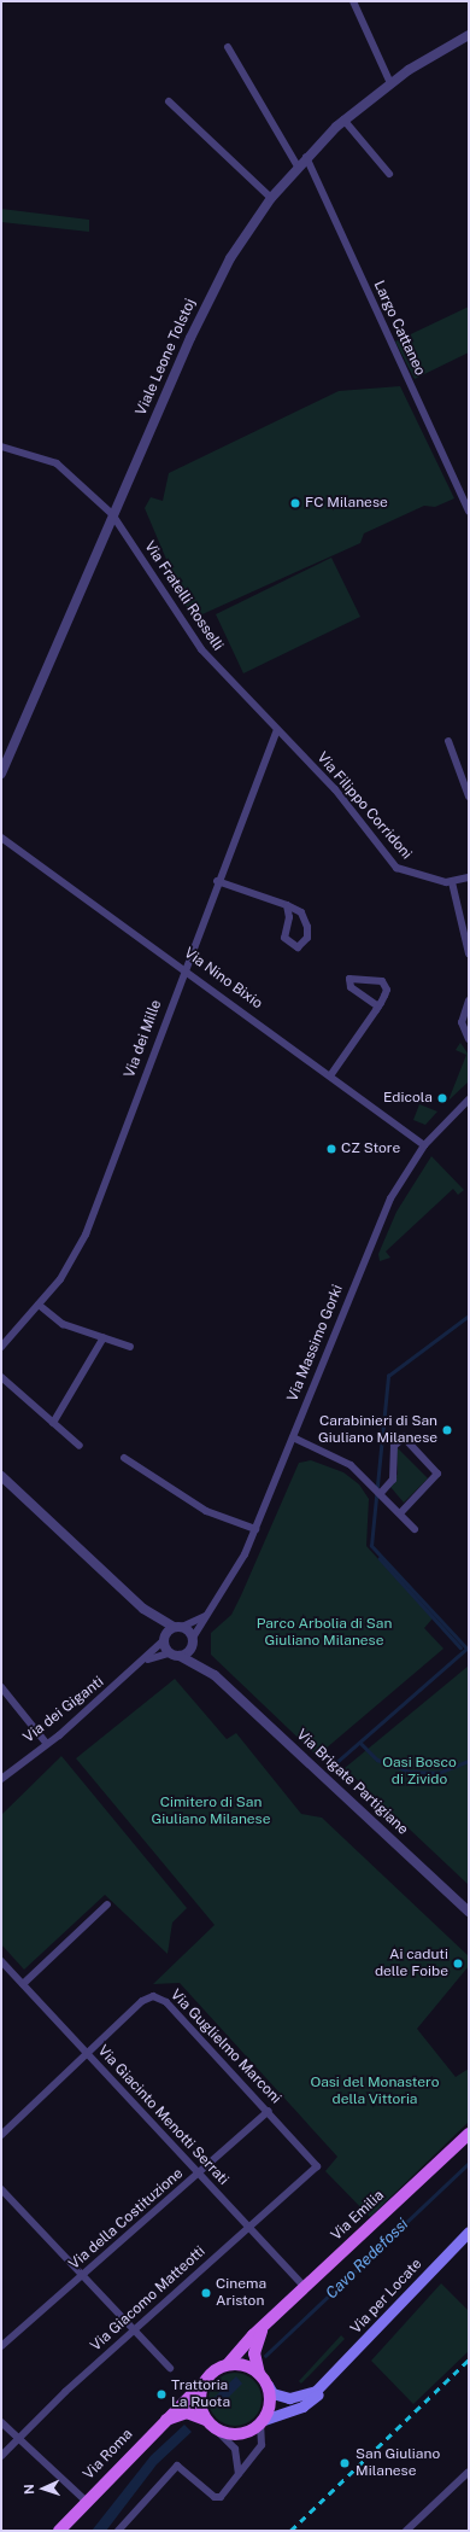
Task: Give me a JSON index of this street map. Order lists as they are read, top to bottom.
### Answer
{
  "streets": {
    "main road": ["Via Emilia", "Via per Locate", "Via Roma"],
    "street": [
      "Largo Cattaneo",
      "Viale Leone Tolstoj",
      "Via Fratelli Rosselli",
      "Via Filippo Corridoni",
      "Via Nino Bixio",
      "Via dei Mille",
      "Via Massimo Gorki",
      "Via dei Giganti",
      "Via Brigate Partigiane",
      "Via Guglielmo Marconi",
      "Via Giacinto Menotti Serrati",
      "Via della Costituzione",
      "Via Giacomo Matteotti"
    ]
  },
  "crossings": [
    ["Largo Cattaneo", "Viale Leone Tolstoj"],
    ["Viale Leone Tolstoj", "Via Fratelli Rosselli"],
    ["Via Fratelli Rosselli", "Via Filippo Corridoni"],
    ["Via Fratelli Rosselli", "Via dei Mille"],
    ["Via Filippo Corridoni", "Via dei Mille"],
    ["Via Nino Bixio", "Via dei Mille"],
    ["Via Nino Bixio", "Via Massimo Gorki"],
    ["Via Massimo Gorki", "Via Brigate Partigiane"],
    ["Via dei Giganti", "Via Brigate Partigiane"],
    ["Via Guglielmo Marconi", "Via Giacinto Menotti Serrati"],
    ["Via Guglielmo Marconi", "Via della Costituzione"],
    ["Via Guglielmo Marconi", "Via Giacomo Matteotti"],
    ["Via Giacinto Menotti Serrati", "Via Emilia"],
    ["Via Giacinto Menotti Serrati", "Via della Costituzione"],
    ["Via Giacinto Menotti Serrati", "Via Giacomo Matteotti"],
    ["Via Emilia", "Via per Locate"],
    ["Via Emilia", "Via Roma"],
    ["Via per Locate", "Via Roma"]
  ],
  "water": ["Cavo Redefossi"],
  "parks": [
    "Parco Arbolia di San Giuliano Milanese",
    "Oasi Bosco di Zivido",
    "Cimitero di San Giuliano Milanese",
    "Oasi del Monastero della Vittoria"
  ],
  "places": [
    "FC Milanese",
    "Edicola",
    "CZ Store",
    "Carabinieri di San Giuliano Milanese",
    "Ai caduti delle Foibe",
    "Cinema Ariston",
    "Trattoria La Ruota",
    "San Giuliano Milanese"
  ],
  "north": "left"
}
